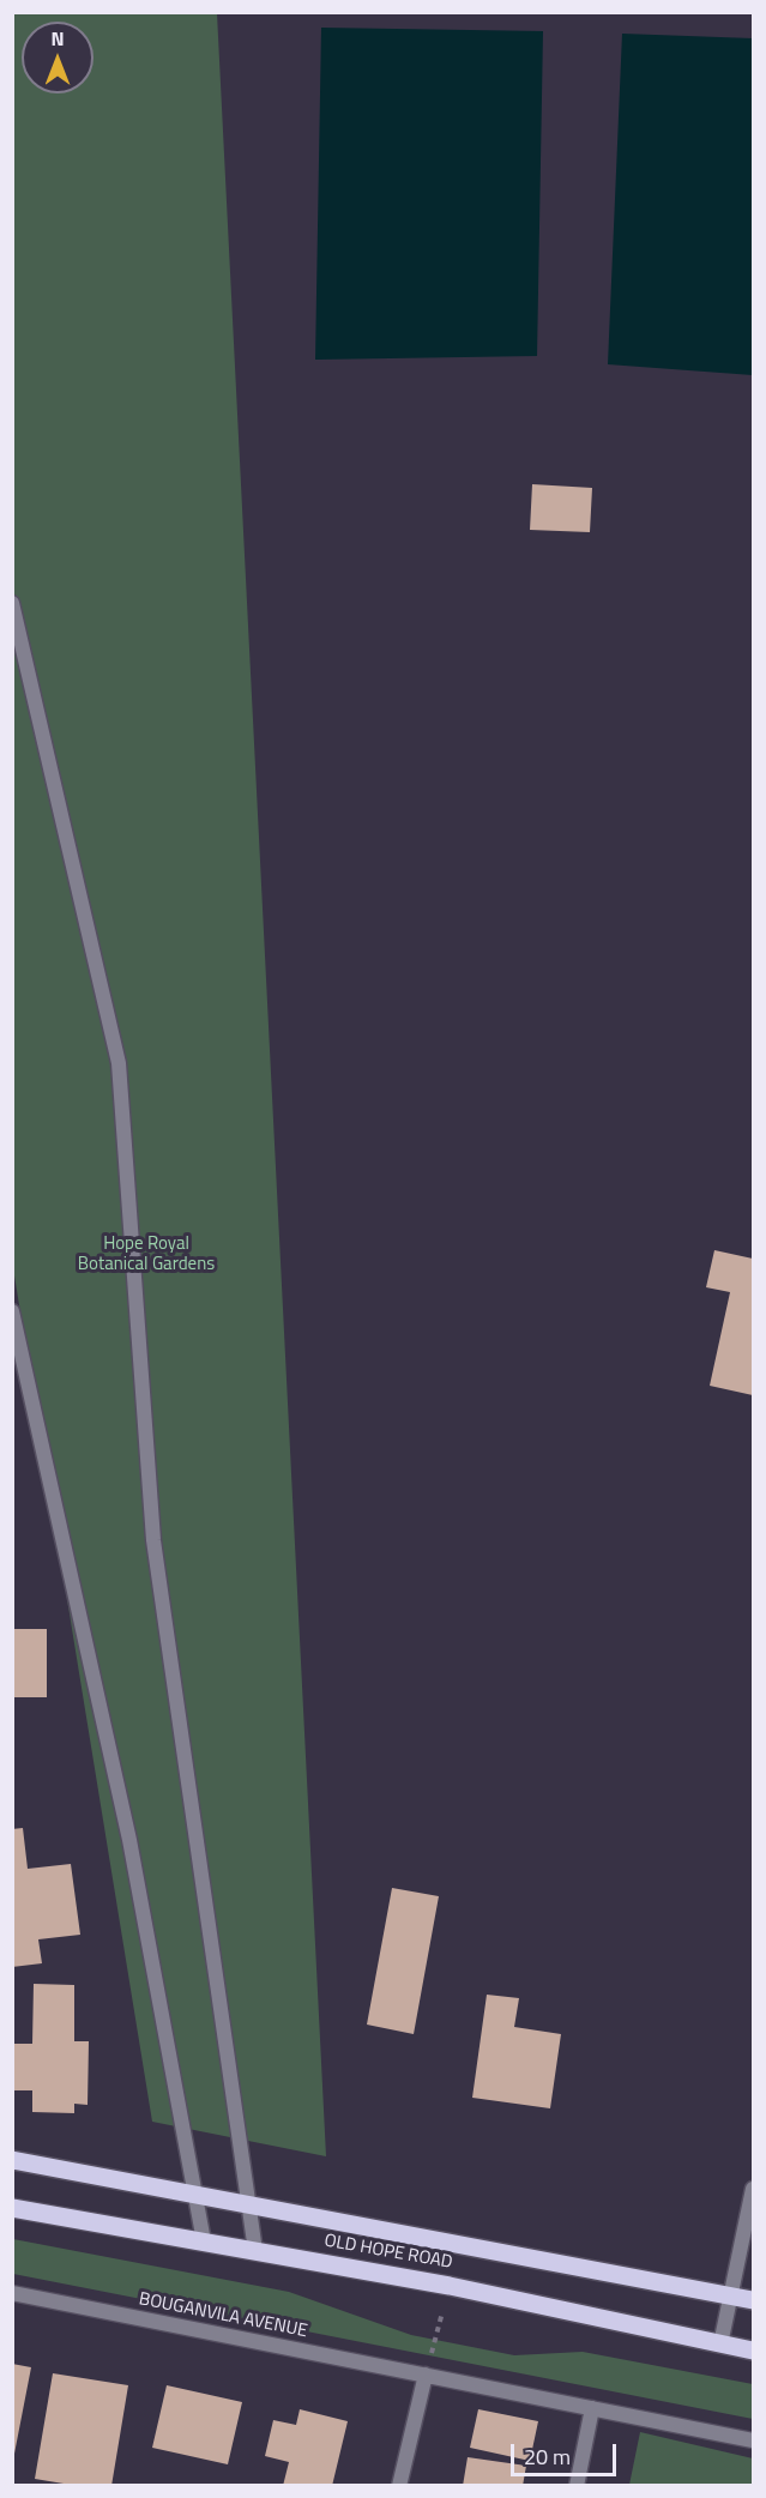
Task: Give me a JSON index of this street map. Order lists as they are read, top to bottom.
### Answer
{
  "streets": {
    "main road": ["OLD HOPE ROAD"],
    "street": ["BOUGANVILA AVENUE"]
  },
  "parks": ["Hope Royal Botanical Gardens"],
  "scale_bar": "20 m",
  "north": "top"
}
